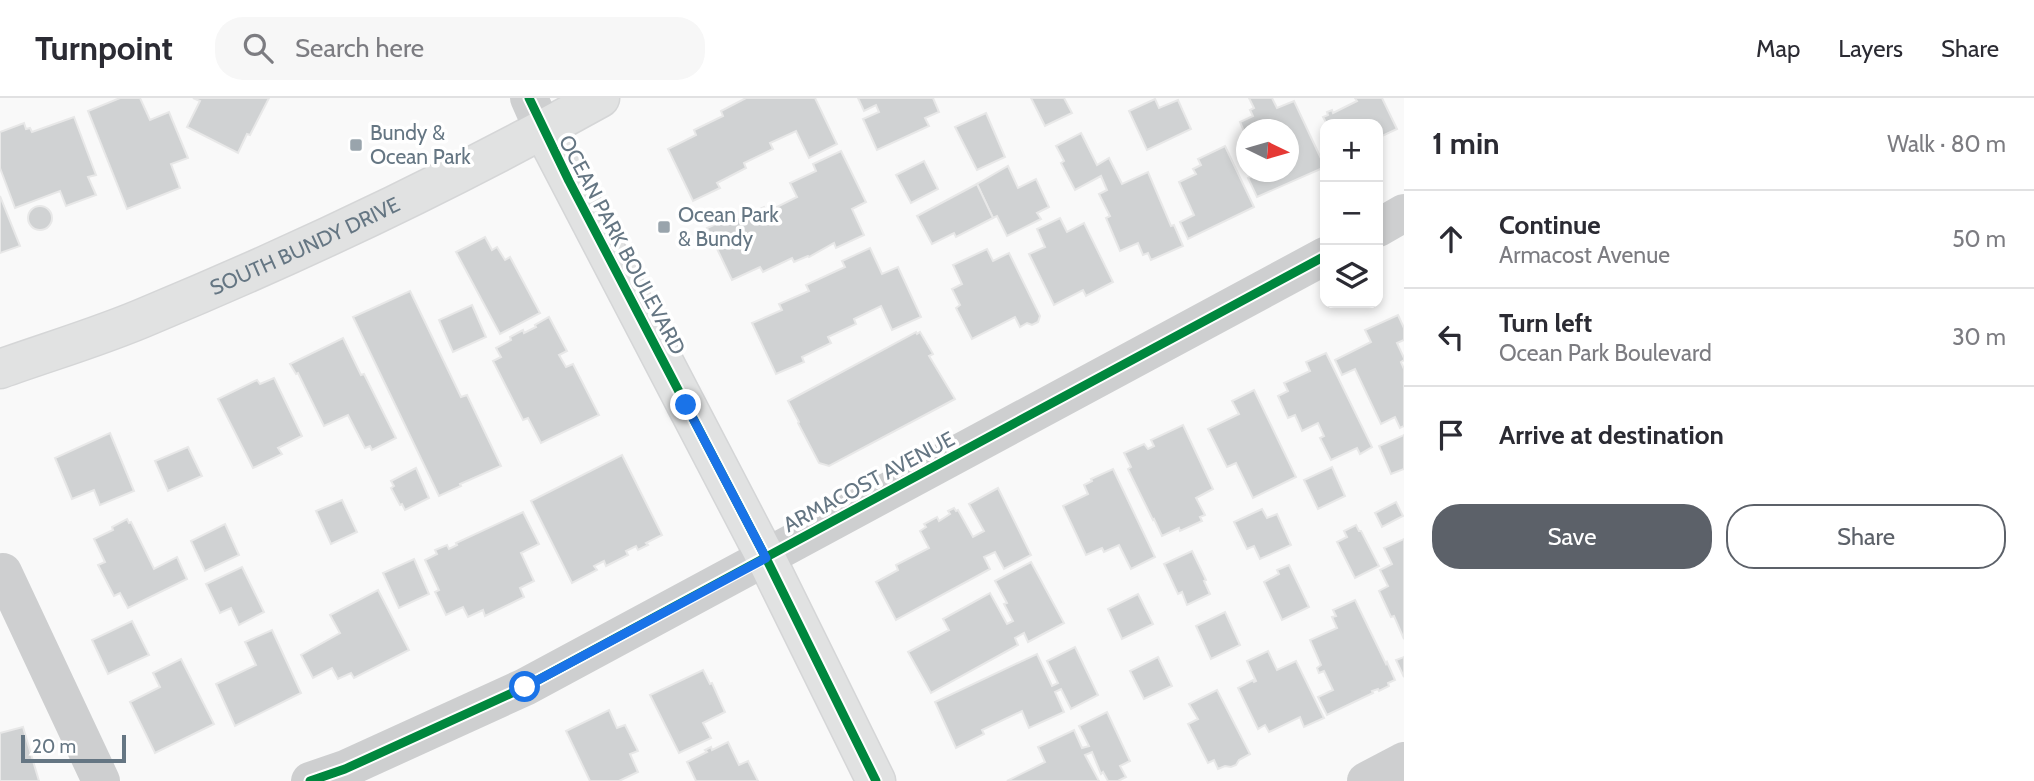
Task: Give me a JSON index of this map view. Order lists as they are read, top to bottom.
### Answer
{
  "streets": {
    "main road": ["SOUTH BUNDY DRIVE", "OCEAN PARK BOULEVARD"],
    "street": ["ARMACOST AVENUE"]
  },
  "crossings": [
    ["SOUTH BUNDY DRIVE", "OCEAN PARK BOULEVARD"],
    ["OCEAN PARK BOULEVARD", "ARMACOST AVENUE"]
  ],
  "places": {
    "transit": ["Bundy & Ocean Park", "Ocean Park & Bundy"]
  },
  "scale_bar": "20 m",
  "north": "right",
  "page": {
    "header": "Turnpoint",
    "search": "Search here",
    "nav": ["Map", "Layers", "Share"],
    "heading": ["1 min", "Walk · 80 m"],
    "map_buttons": ["+", "−"],
    "list": [
      ["Continue", "Armacost Avenue", "50 m"],
      ["Turn left", "Ocean Park Boulevard", "30 m"],
      "Arrive at destination"
    ],
    "buttons": ["Save", "Share"],
    "scale": "20 m"
  }
}
